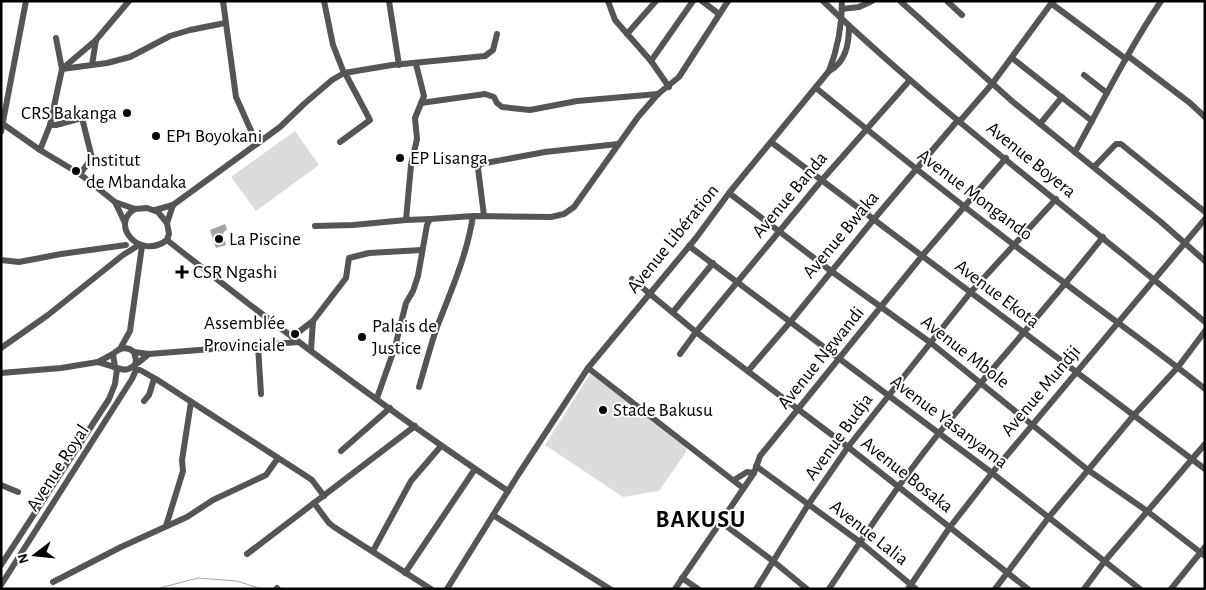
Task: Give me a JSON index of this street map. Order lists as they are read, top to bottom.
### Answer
{
  "streets": {
    "street": [
      "Avenue Boyera",
      "Avenue Banda",
      "Avenue Mongando",
      "Avenue Bwaka",
      "Avenue Libération",
      "Avenue Ekota",
      "Avenue Mbole",
      "Avenue Ngwandi",
      "Avenue Mundji",
      "Avenue Yasanyama",
      "Avenue Budja",
      "Avenue Royal",
      "Avenue Bosaka",
      "Avenue Lalia"
    ]
  },
  "crossings": [
    ["Avenue Boyera", "Avenue Banda"],
    ["Avenue Boyera", "Avenue Bwaka"],
    ["Avenue Boyera", "Avenue Libération"],
    ["Avenue Boyera", "Avenue Ngwandi"],
    ["Avenue Boyera", "Avenue Mundji"],
    ["Avenue Boyera", "Avenue Budja"],
    ["Avenue Banda", "Avenue Mongando"],
    ["Avenue Banda", "Avenue Ekota"],
    ["Avenue Banda", "Avenue Mbole"],
    ["Avenue Banda", "Avenue Yasanyama"],
    ["Avenue Banda", "Avenue Bosaka"],
    ["Avenue Mongando", "Avenue Bwaka"],
    ["Avenue Mongando", "Avenue Libération"],
    ["Avenue Mongando", "Avenue Ngwandi"],
    ["Avenue Mongando", "Avenue Mundji"],
    ["Avenue Mongando", "Avenue Budja"],
    ["Avenue Bwaka", "Avenue Ekota"],
    ["Avenue Bwaka", "Avenue Mbole"],
    ["Avenue Bwaka", "Avenue Yasanyama"],
    ["Avenue Bwaka", "Avenue Bosaka"],
    ["Avenue Libération", "Avenue Ekota"],
    ["Avenue Libération", "Avenue Mbole"],
    ["Avenue Libération", "Avenue Yasanyama"],
    ["Avenue Libération", "Avenue Bosaka"],
    ["Avenue Ekota", "Avenue Ngwandi"],
    ["Avenue Ekota", "Avenue Mundji"],
    ["Avenue Ekota", "Avenue Budja"],
    ["Avenue Mbole", "Avenue Ngwandi"],
    ["Avenue Mbole", "Avenue Mundji"],
    ["Avenue Mbole", "Avenue Budja"],
    ["Avenue Ngwandi", "Avenue Yasanyama"],
    ["Avenue Ngwandi", "Avenue Bosaka"],
    ["Avenue Ngwandi", "Avenue Lalia"],
    ["Avenue Mundji", "Avenue Yasanyama"],
    ["Avenue Mundji", "Avenue Bosaka"],
    ["Avenue Mundji", "Avenue Lalia"],
    ["Avenue Yasanyama", "Avenue Budja"],
    ["Avenue Budja", "Avenue Bosaka"],
    ["Avenue Budja", "Avenue Lalia"]
  ],
  "districts": ["BAKUSU"],
  "places": {
    "other": [
      "CRS Bakanga",
      "EP1 Boyokani",
      "EP Lisanga",
      "Institut de Mbandaka",
      "La Piscine",
      "Assemblée Provinciale",
      "Palais de Justice",
      "Stade Bakusu"
    ],
    "health": ["CSR Ngashi"]
  },
  "north": "left"
}
